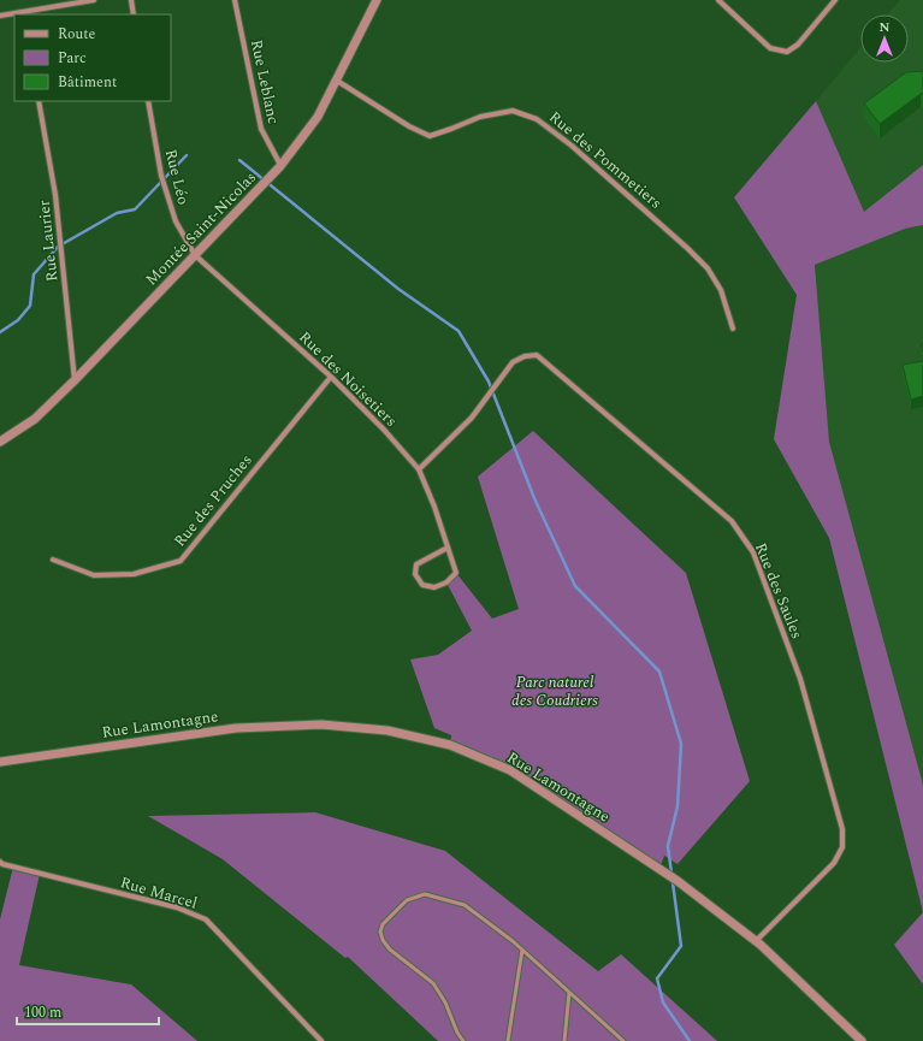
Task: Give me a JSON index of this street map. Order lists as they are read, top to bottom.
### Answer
{
  "streets": {
    "street": [
      "Rue Leblanc",
      "Rue des Pommetiers",
      "Rue Léo",
      "Montée Saint-Nicolas",
      "Rue Laurier",
      "Rue des Noisetiers",
      "Rue des Pruches",
      "Rue des Saules",
      "Rue Lamontagne",
      "Rue Marcel"
    ]
  },
  "crossings": [
    ["Rue Leblanc", "Montée Saint-Nicolas"],
    ["Rue des Pommetiers", "Montée Saint-Nicolas"],
    ["Rue Léo", "Montée Saint-Nicolas"],
    ["Rue Léo", "Rue des Noisetiers"],
    ["Montée Saint-Nicolas", "Rue Laurier"],
    ["Montée Saint-Nicolas", "Rue des Noisetiers"],
    ["Rue des Noisetiers", "Rue des Pruches"],
    ["Rue des Noisetiers", "Rue des Saules"],
    ["Rue des Saules", "Rue Lamontagne"]
  ],
  "parks": ["Parc naturel des Coudriers"],
  "legend": ["Route", "Parc", "Bâtiment"],
  "scale_bar": "100 m",
  "north": "top"
}
